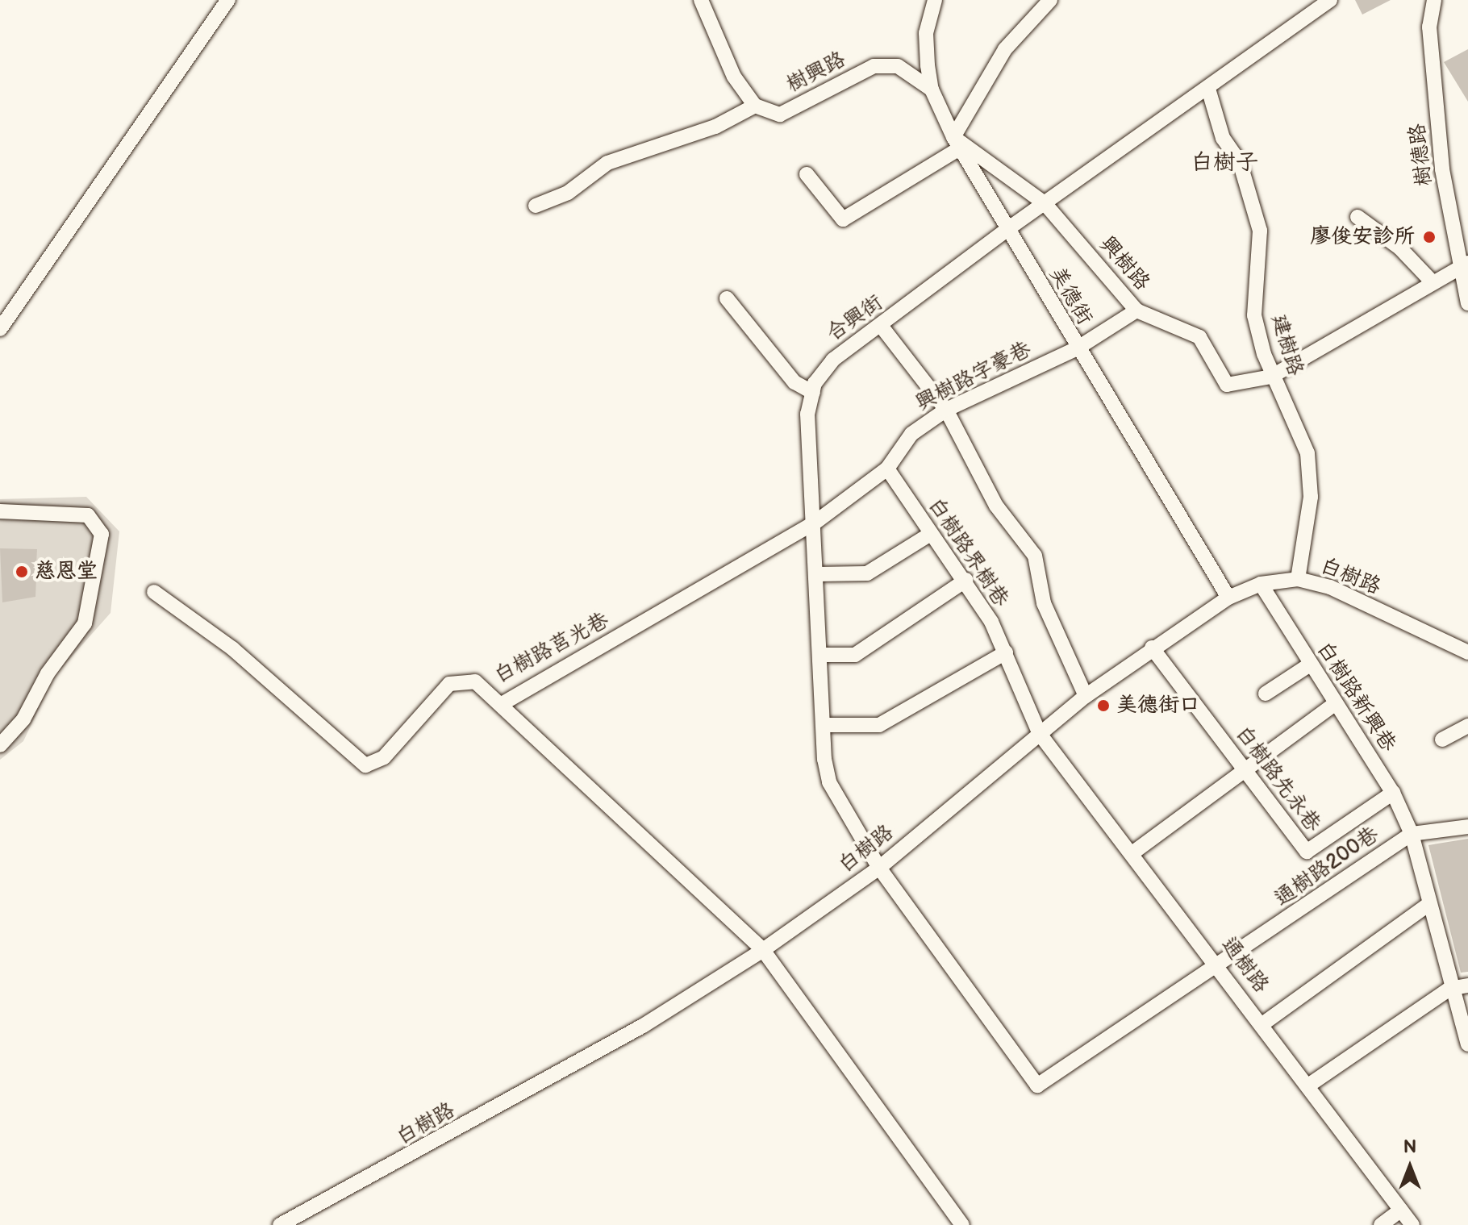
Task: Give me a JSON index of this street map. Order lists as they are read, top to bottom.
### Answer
{
  "streets": {
    "street": [
      "樹興路",
      "樹德路",
      "興樹路",
      "美德街",
      "合興街",
      "建樹路",
      "興樹路字豪巷",
      "白樹路界樹巷",
      "白樹路",
      "白樹路莒光巷",
      "白樹路新興巷",
      "白樹路先永巷",
      "通樹路200巷",
      "通樹路"
    ]
  },
  "crossings": [
    ["樹興路", "美德街"],
    ["興樹路", "美德街"],
    ["興樹路", "合興街"],
    ["興樹路", "建樹路"],
    ["興樹路", "興樹路字豪巷"],
    ["美德街", "合興街"],
    ["美德街", "興樹路字豪巷"],
    ["美德街", "白樹路"],
    ["合興街", "建樹路"],
    ["合興街", "興樹路字豪巷"],
    ["合興街", "白樹路"],
    ["合興街", "白樹路莒光巷"],
    ["合興街", "通樹路200巷"],
    ["建樹路", "白樹路"],
    ["興樹路字豪巷", "白樹路界樹巷"],
    ["興樹路字豪巷", "白樹路莒光巷"],
    ["白樹路界樹巷", "白樹路"],
    ["白樹路界樹巷", "通樹路"],
    ["白樹路", "白樹路新興巷"],
    ["白樹路", "白樹路先永巷"],
    ["白樹路", "通樹路200巷"],
    ["白樹路", "通樹路"],
    ["白樹路新興巷", "白樹路先永巷"],
    ["白樹路新興巷", "通樹路200巷"],
    ["通樹路200巷", "通樹路"]
  ],
  "districts": ["白樹子"],
  "places": ["廖俊安診所", "慈恩堂", "美德街口"],
  "north": "top"
}
